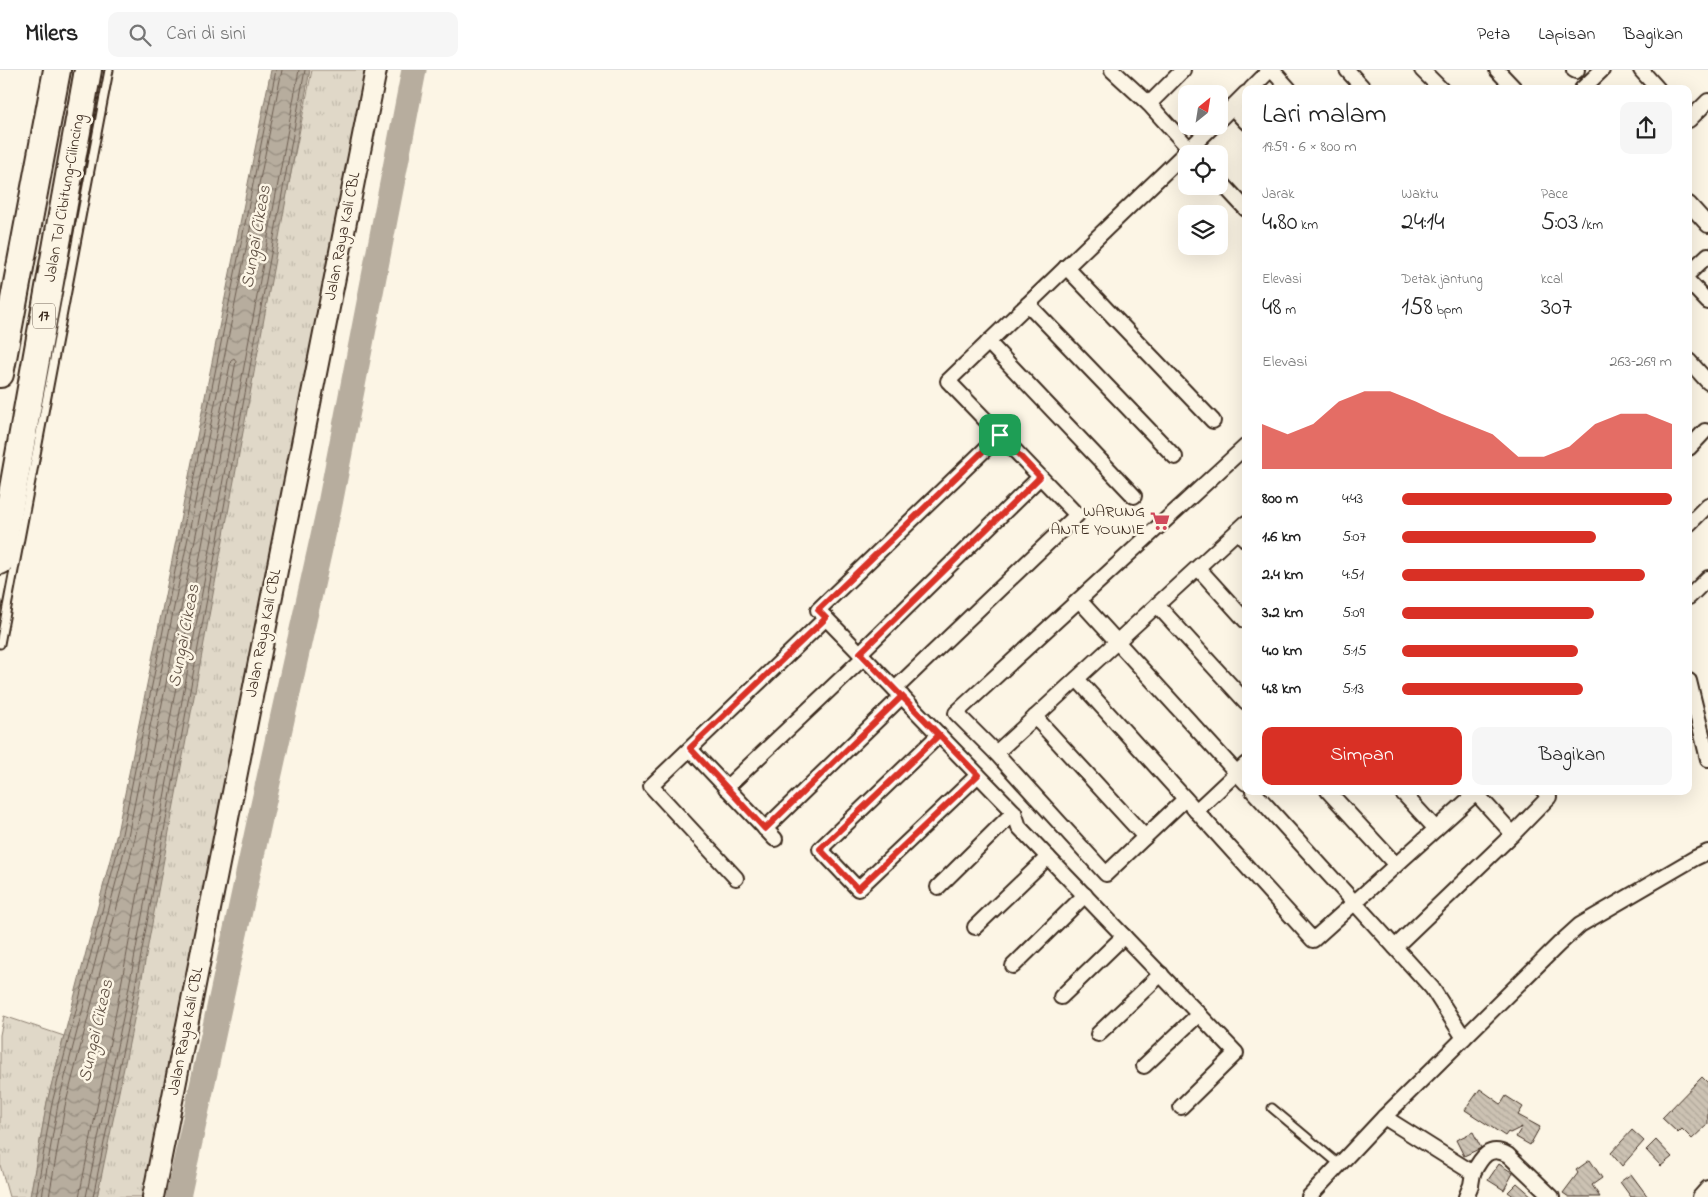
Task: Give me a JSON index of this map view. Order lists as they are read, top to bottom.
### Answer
{
  "streets": {
    "highway": ["Jalan Tol Cibitung–Cilincing", "17"],
    "main road": ["Jalan Raya Kali CBL"]
  },
  "water": ["Sungai Cikeas"],
  "places": {
    "supermarket": ["WARUNG ANTE YOUNIE"]
  },
  "north": "top right",
  "page": {
    "header": "Milers",
    "search": "Cari di sini",
    "nav": ["Peta", "Lapisan", "Bagikan"],
    "heading": ["Lari malam", "19:59 · 6 × 800 m"],
    "stats": [
      ["Jarak", "4.80 km"],
      ["Waktu", "24:14"],
      ["Pace", "5:03 /km"],
      ["Elevasi", "48 m"],
      ["Detak jantung", "158 bpm"],
      ["kcal", "307"]
    ],
    "chart": ["Elevasi", "263–269 m"],
    "list": [
      {
        "name": "800 m",
        "note": "4:43"
      },
      {
        "name": "1.6 km",
        "note": "5:07"
      },
      {
        "name": "2.4 km",
        "note": "4:51"
      },
      {
        "name": "3.2 km",
        "note": "5:09"
      },
      {
        "name": "4.0 km",
        "note": "5:15"
      },
      {
        "name": "4.8 km",
        "note": "5:13"
      }
    ],
    "buttons": ["Simpan", "Bagikan"]
  }
}
